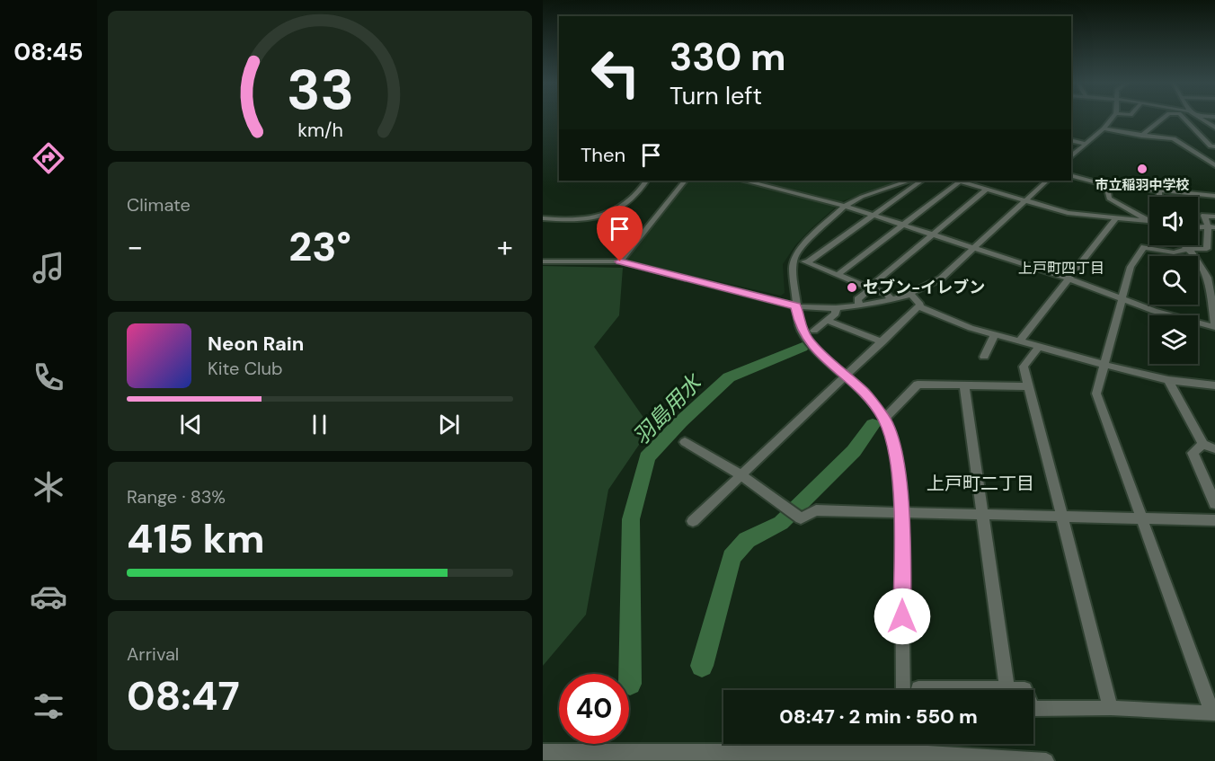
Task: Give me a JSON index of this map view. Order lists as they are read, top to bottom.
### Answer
{
  "districts": ["上戸町四丁目", "上戸町二丁目"],
  "water": ["羽島用水"],
  "places": ["市立稲羽中学校", "セブン-イレブン"],
  "page": {
    "tabs": "08:45",
    "turn": ["330 m", "Turn left"],
    "then": "Then",
    "tile": [
      "Climate",
      ["Range · 83%", "415 km"],
      ["Arrival", "08:47"]
    ],
    "heat": ["−", "23°", "+"],
    "song": ["Neon Rain", "Kite Club"],
    "limit": "40",
    "trip": "08:47 · 2 min · 550 m",
    "gauge": ["33", "km/h"]
  }
}
